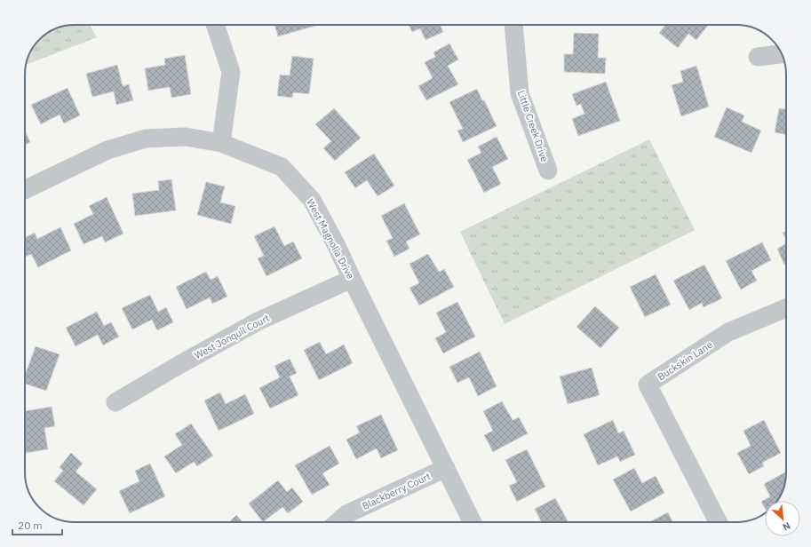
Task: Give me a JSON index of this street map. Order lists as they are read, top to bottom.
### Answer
{
  "streets": {
    "street": [
      "Little Creek Drive",
      "West Magnolia Drive",
      "West Jonquil Court",
      "Buckskin Lane",
      "Blackberry Court"
    ]
  },
  "crossings": [
    ["West Magnolia Drive", "West Jonquil Court"],
    ["West Magnolia Drive", "Blackberry Court"]
  ],
  "scale_bar": "20 m",
  "north": "bottom right"
}
